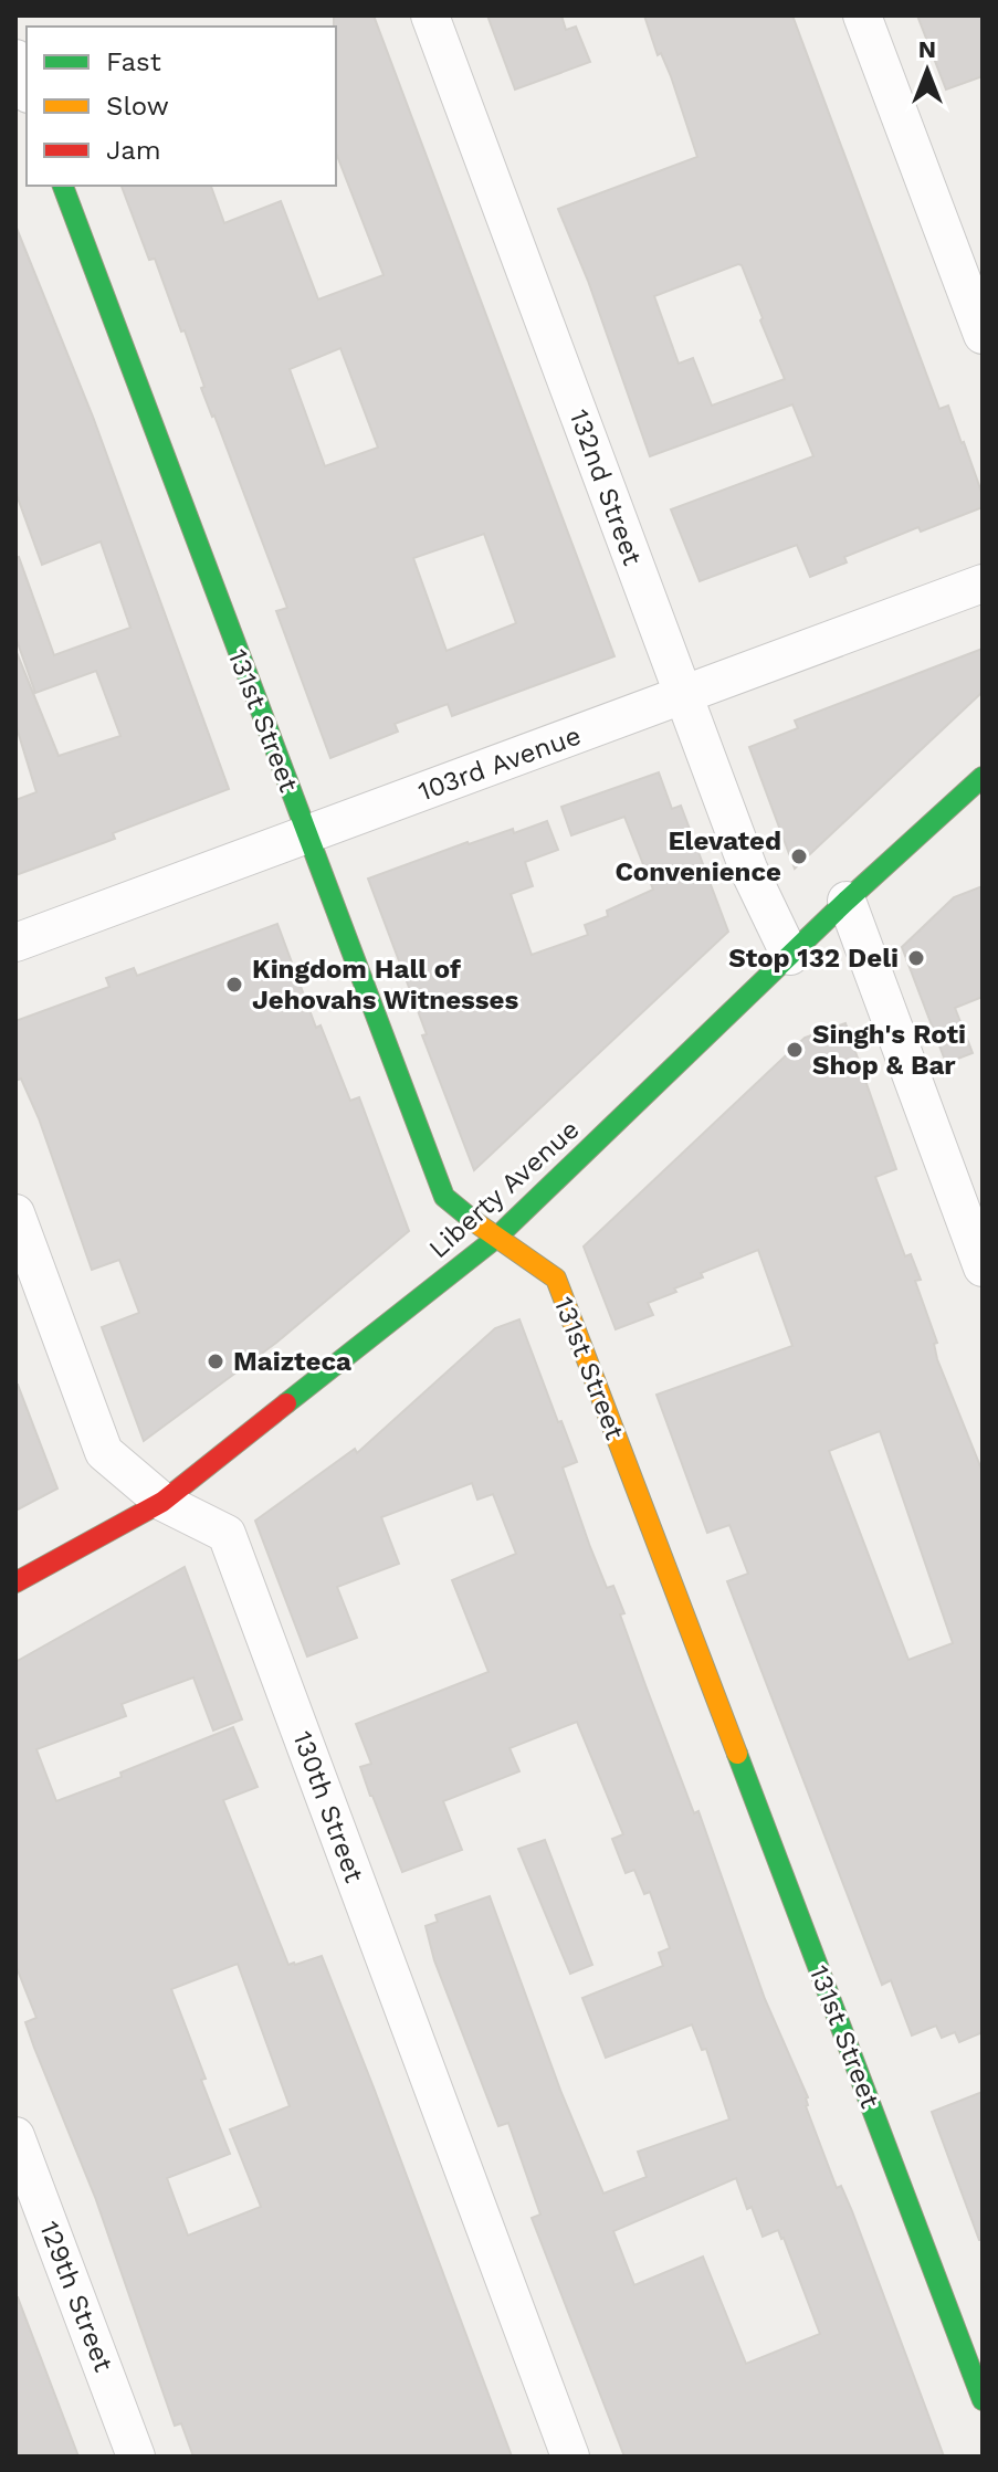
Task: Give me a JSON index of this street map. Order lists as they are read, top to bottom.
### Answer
{
  "streets": {
    "street": [
      "132nd Street",
      "131st Street",
      "103rd Avenue",
      "Liberty Avenue",
      "130th Street",
      "129th Street"
    ]
  },
  "crossings": [
    ["132nd Street", "103rd Avenue"],
    ["132nd Street", "Liberty Avenue"],
    ["131st Street", "103rd Avenue"],
    ["131st Street", "Liberty Avenue"],
    ["Liberty Avenue", "130th Street"]
  ],
  "places": [
    "Elevated Convenience",
    "Stop 132 Deli",
    "Kingdom Hall of Jehovahs Witnesses",
    "Singh's Roti Shop & Bar",
    "Maizteca"
  ],
  "legend": ["Fast", "Slow", "Jam"],
  "north": "top"
}
